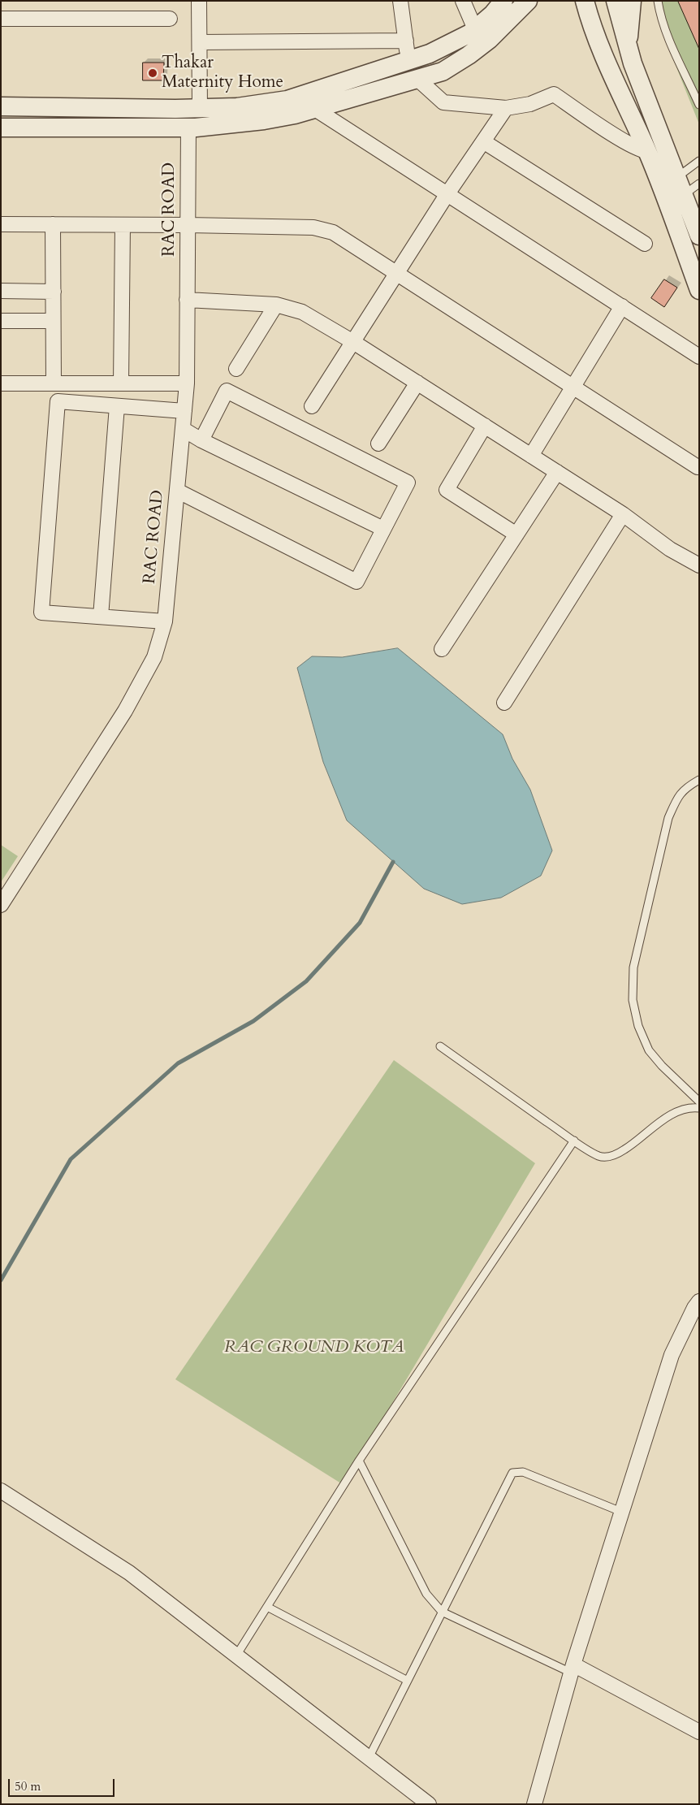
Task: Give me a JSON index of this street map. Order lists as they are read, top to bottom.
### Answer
{
  "streets": {
    "street": ["RAC ROAD"]
  },
  "parks": ["RAC GROUND KOTA"],
  "places": ["Thakar Maternity Home"],
  "scale_bar": "50 m"
}
